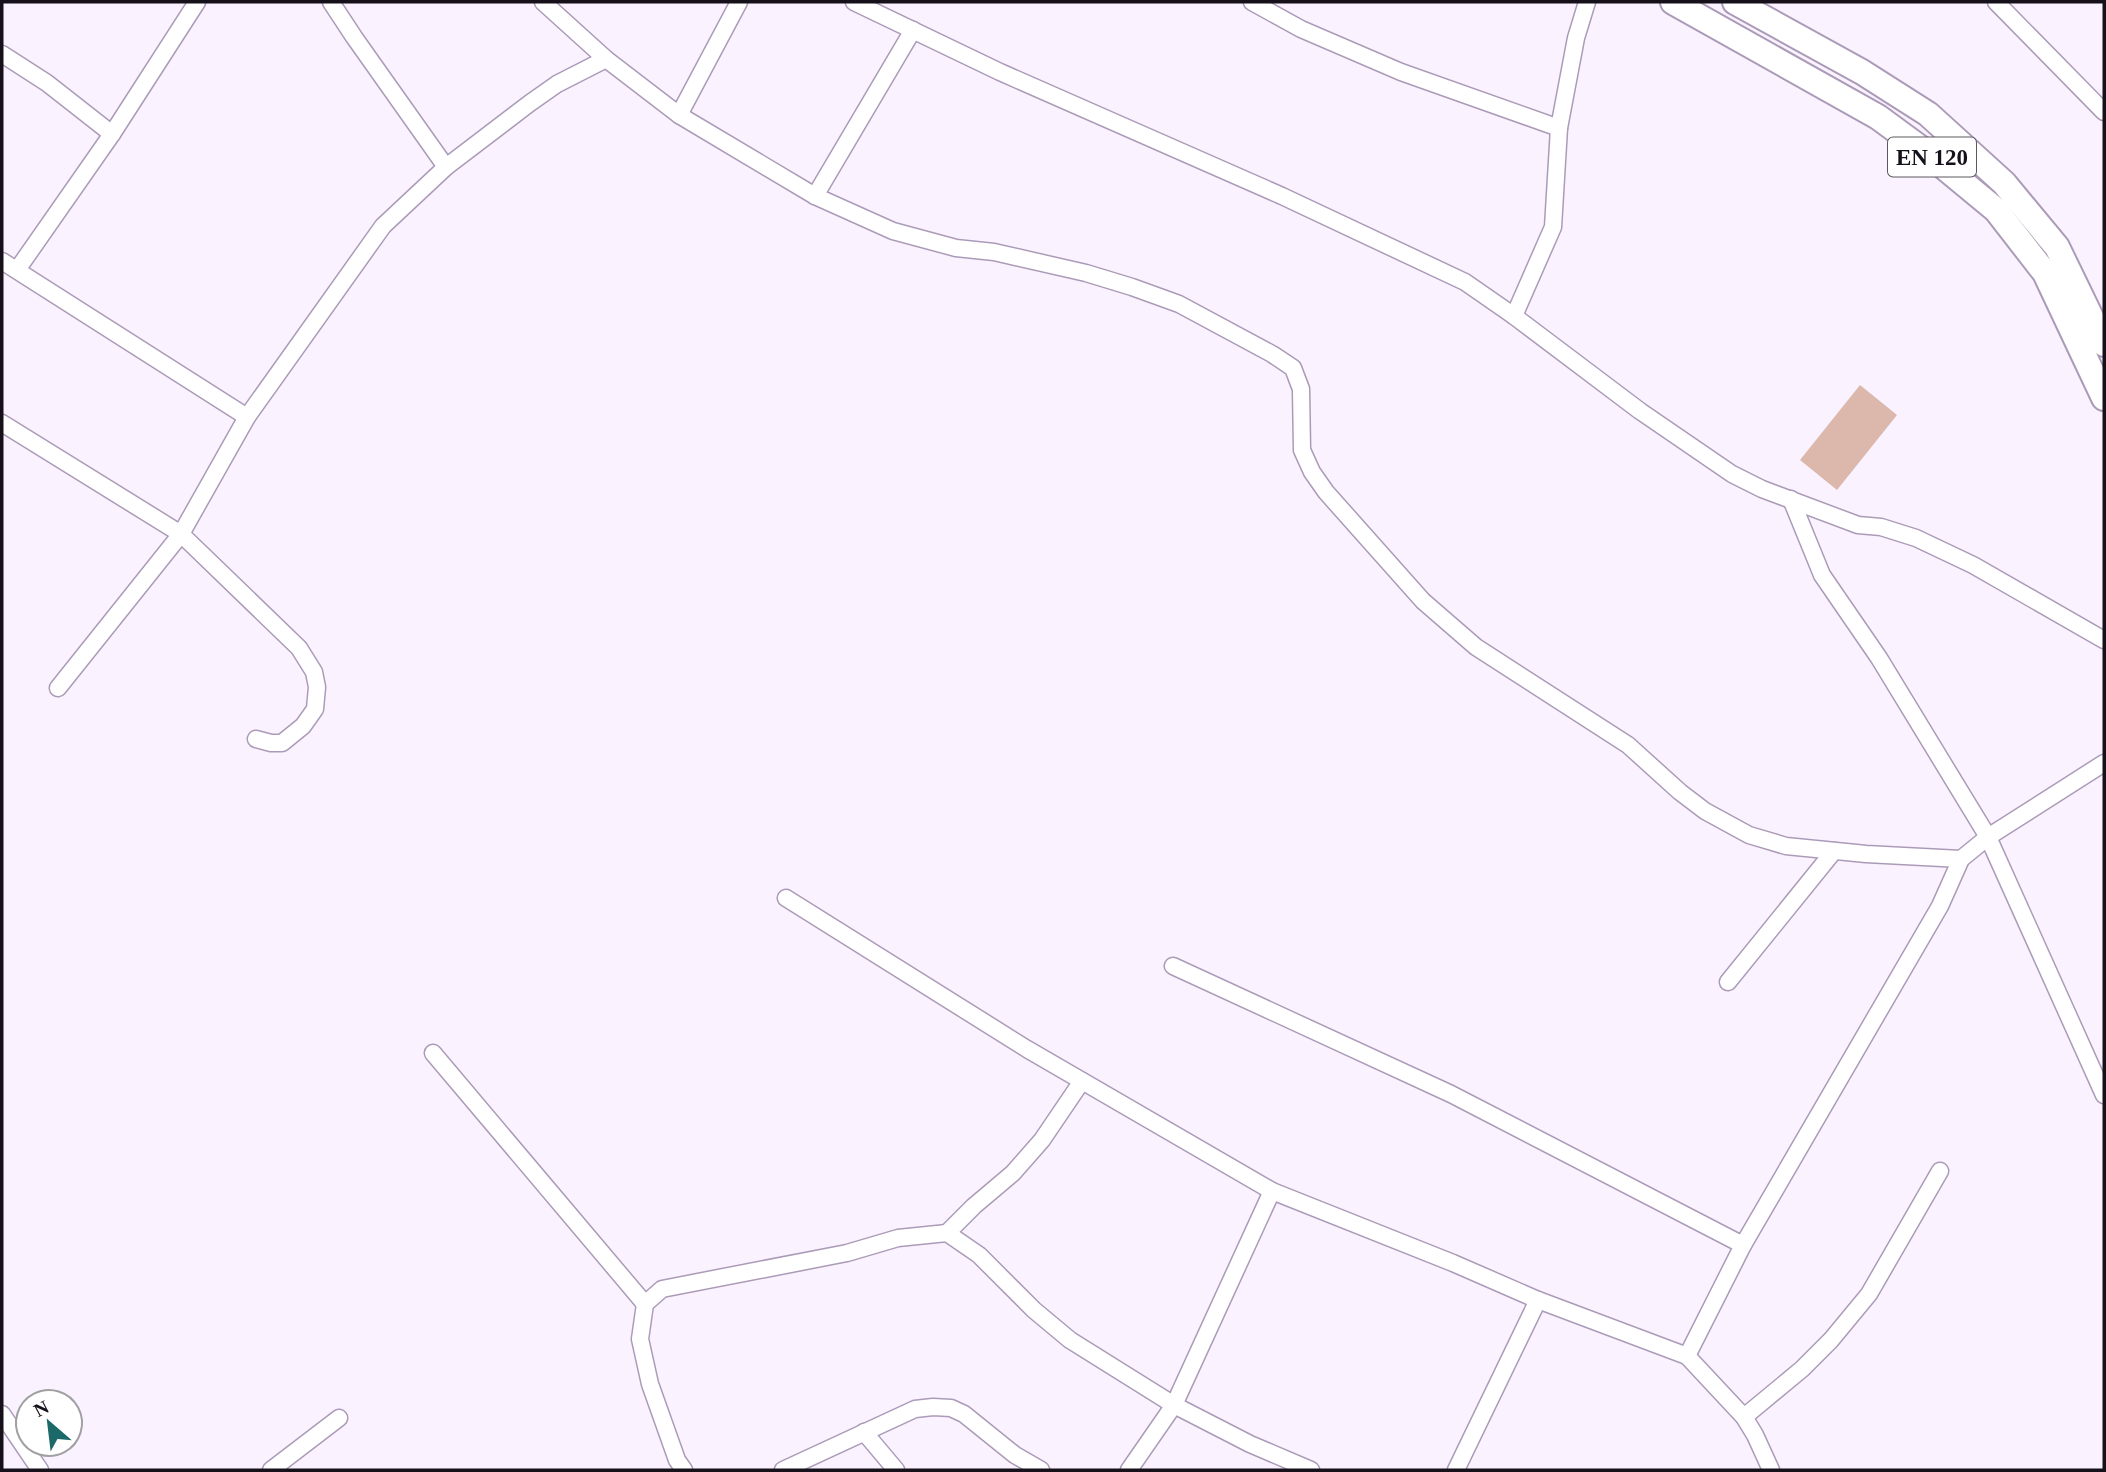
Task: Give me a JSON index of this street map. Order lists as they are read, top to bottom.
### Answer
{
  "streets": {
    "main road": ["EN 120"]
  },
  "north": "top left"
}
